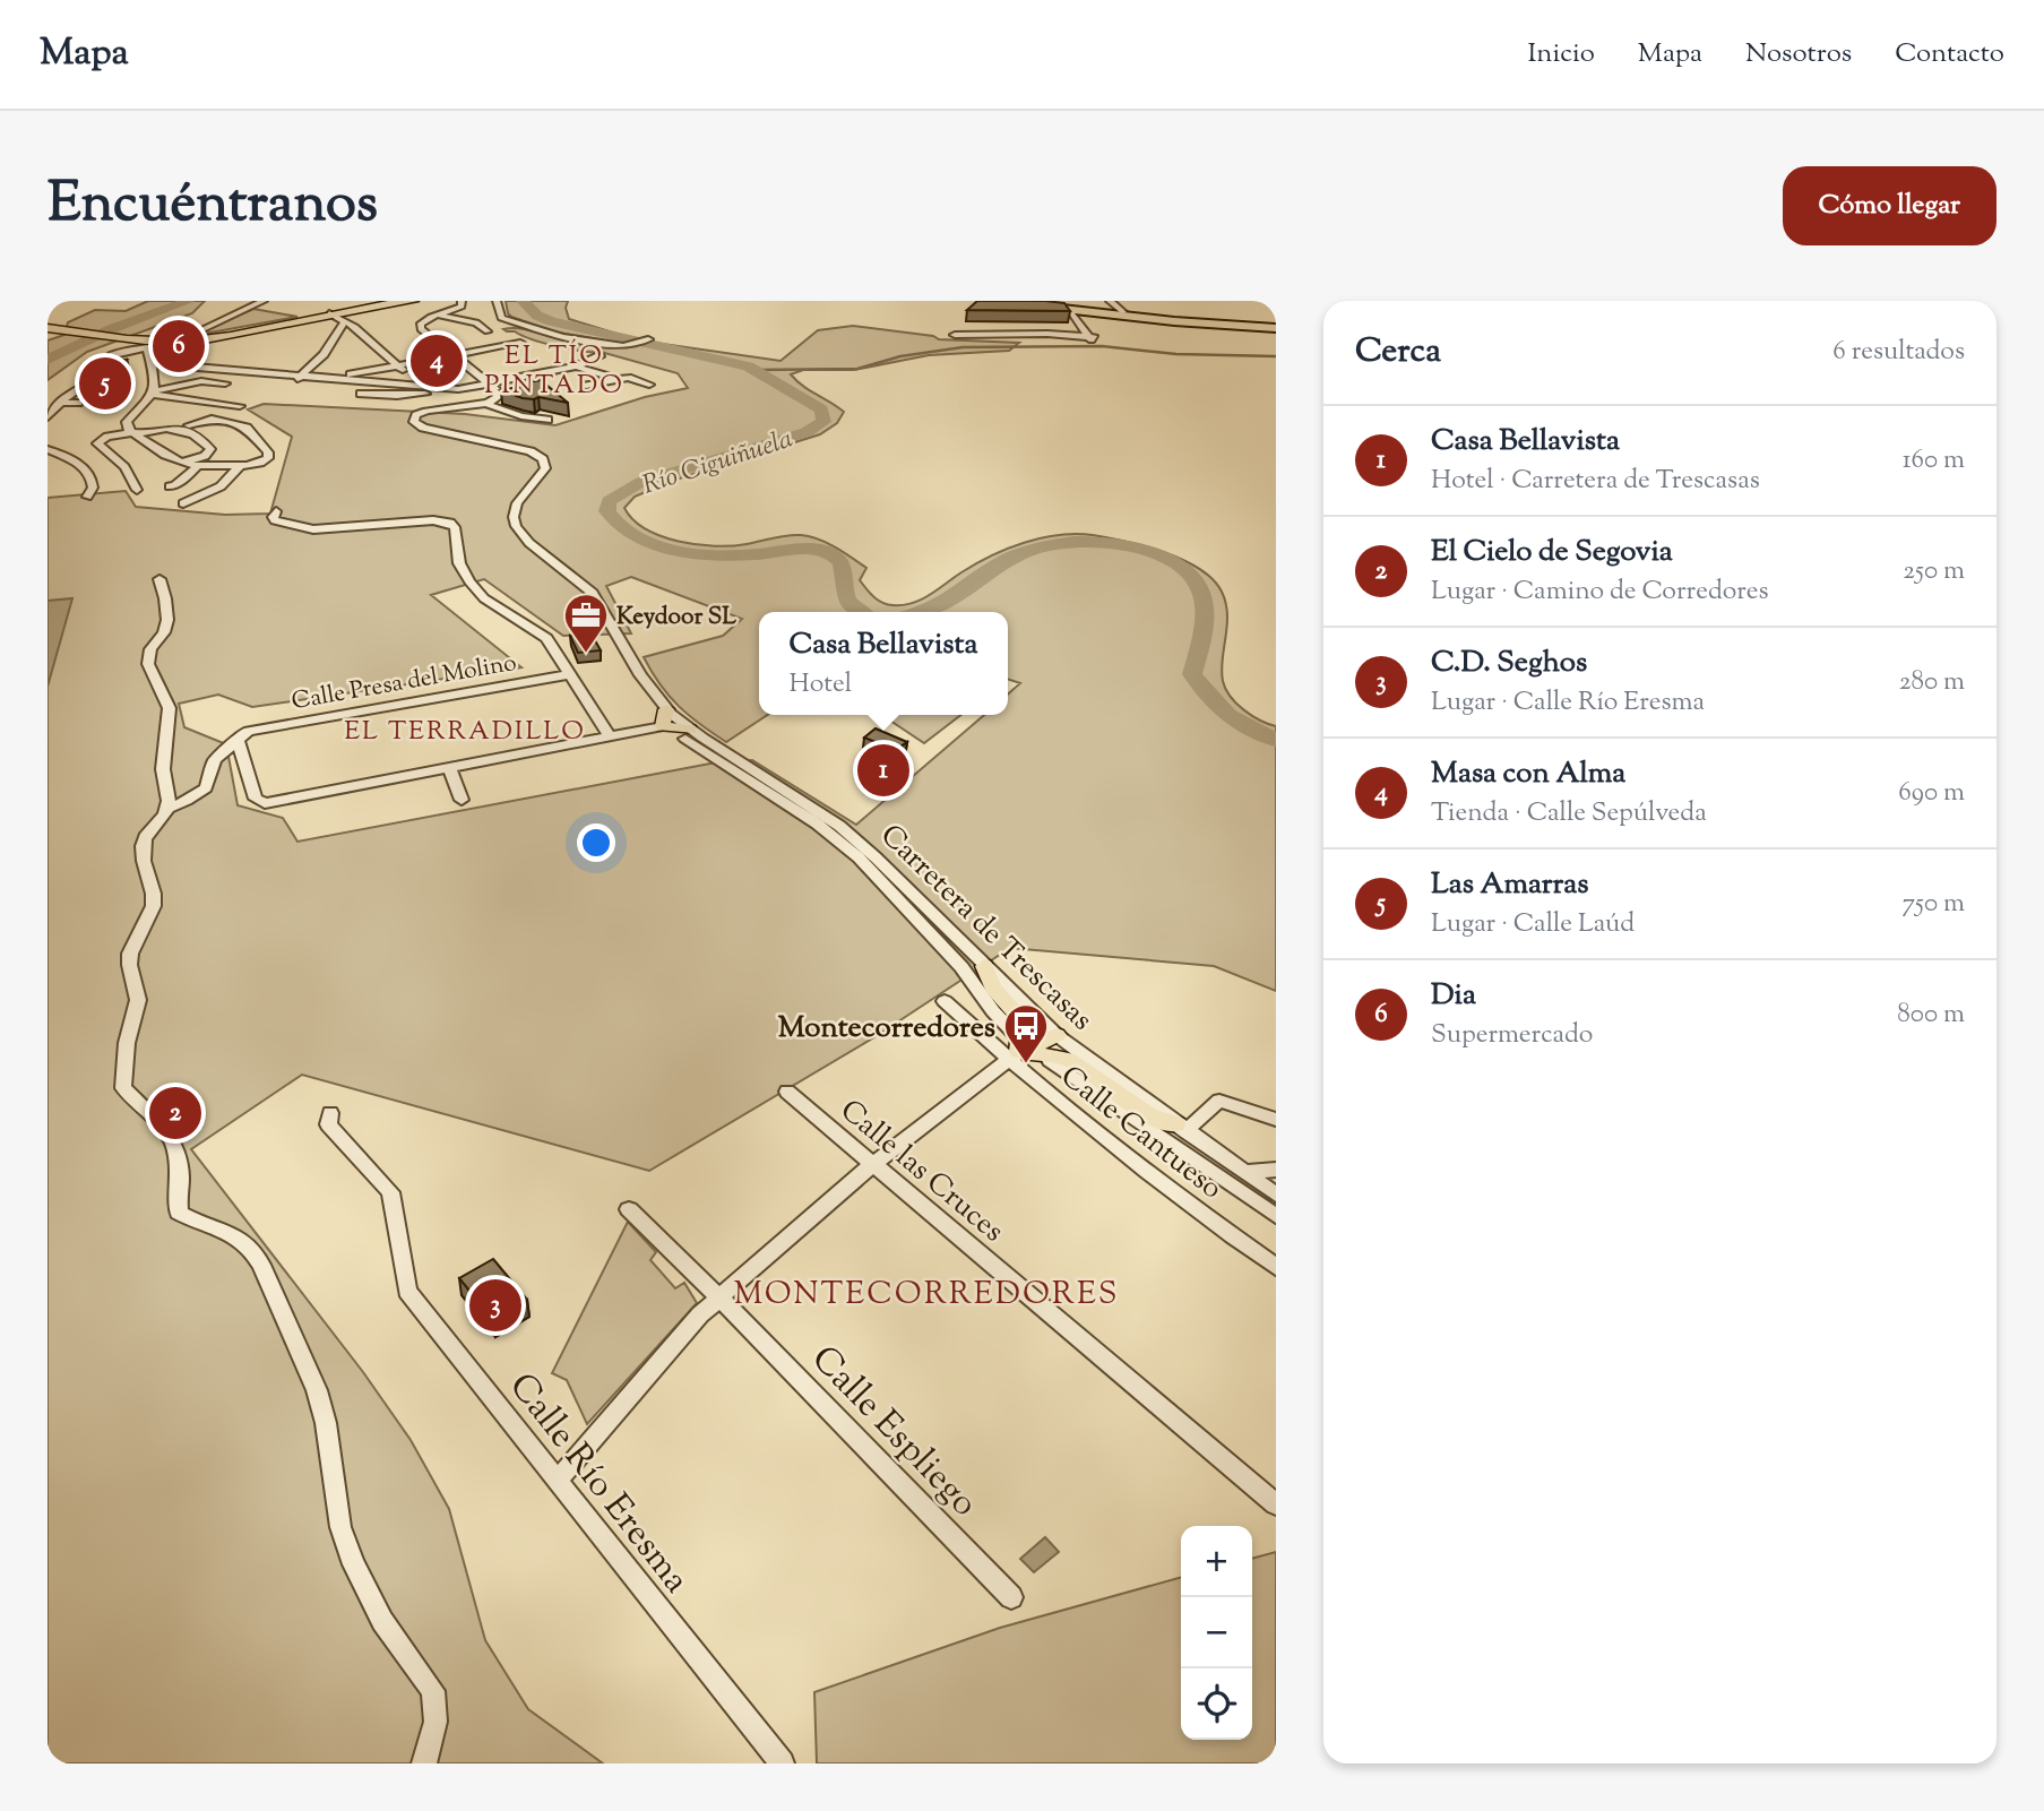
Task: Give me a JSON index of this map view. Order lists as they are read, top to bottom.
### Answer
{
  "streets": {
    "street": [
      "Calle Presa del Molino",
      "Carretera de Trescasas",
      "Calle Cantueso",
      "Calle las Cruces",
      "Calle Espliego",
      "Calle Río Eresma"
    ]
  },
  "districts": ["EL TÍO PINTADO", "EL TERRADILLO", "MONTECORREDORES"],
  "water": ["Río Ciguiñuela"],
  "places": {
    "office": ["Keydoor SL"],
    "bus stop": ["Montecorredores"]
  },
  "page": {
    "header": "Mapa",
    "nav": [
      "Inicio",
      "Mapa",
      "Nosotros",
      "Contacto"
    ],
    "title": "Encuéntranos",
    "buttons": "Cómo llegar",
    "heading": ["Cerca", "6 resultados"],
    "pins": [
      "6",
      "4",
      "5",
      "1",
      "2",
      "3"
    ],
    "list": [
      {
        "mark": "1",
        "name": "Casa Bellavista",
        "note": "Hotel · Carretera de Trescasas",
        "value": "160 m"
      },
      {
        "mark": "2",
        "name": "El Cielo de Segovia",
        "note": "Lugar · Camino de Corredores",
        "value": "250 m"
      },
      {
        "mark": "3",
        "name": "C.D. Seghos",
        "note": "Lugar · Calle Río Eresma",
        "value": "280 m"
      },
      {
        "mark": "4",
        "name": "Masa con Alma",
        "note": "Tienda · Calle Sepúlveda",
        "value": "690 m"
      },
      {
        "mark": "5",
        "name": "Las Amarras",
        "note": "Lugar · Calle Laúd",
        "value": "750 m"
      },
      {
        "mark": "6",
        "name": "Dia",
        "note": "Supermercado",
        "value": "800 m"
      }
    ],
    "popup": ["Casa Bellavista", "Hotel"],
    "map_buttons": ["+", "−"]
  }
}
